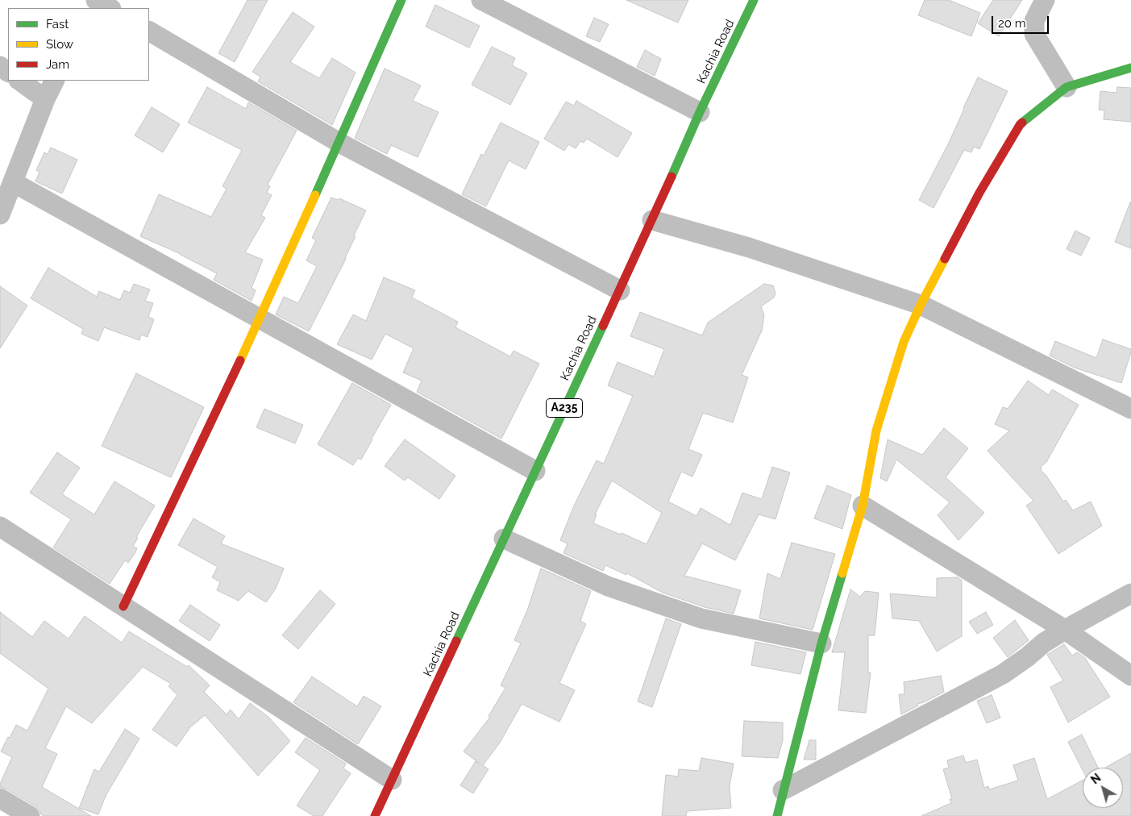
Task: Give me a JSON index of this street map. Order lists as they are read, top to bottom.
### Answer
{
  "streets": {
    "main road": ["Kachia Road", "A235"]
  },
  "legend": ["Fast", "Slow", "Jam"],
  "scale_bar": "20 m",
  "north": "top left"
}
